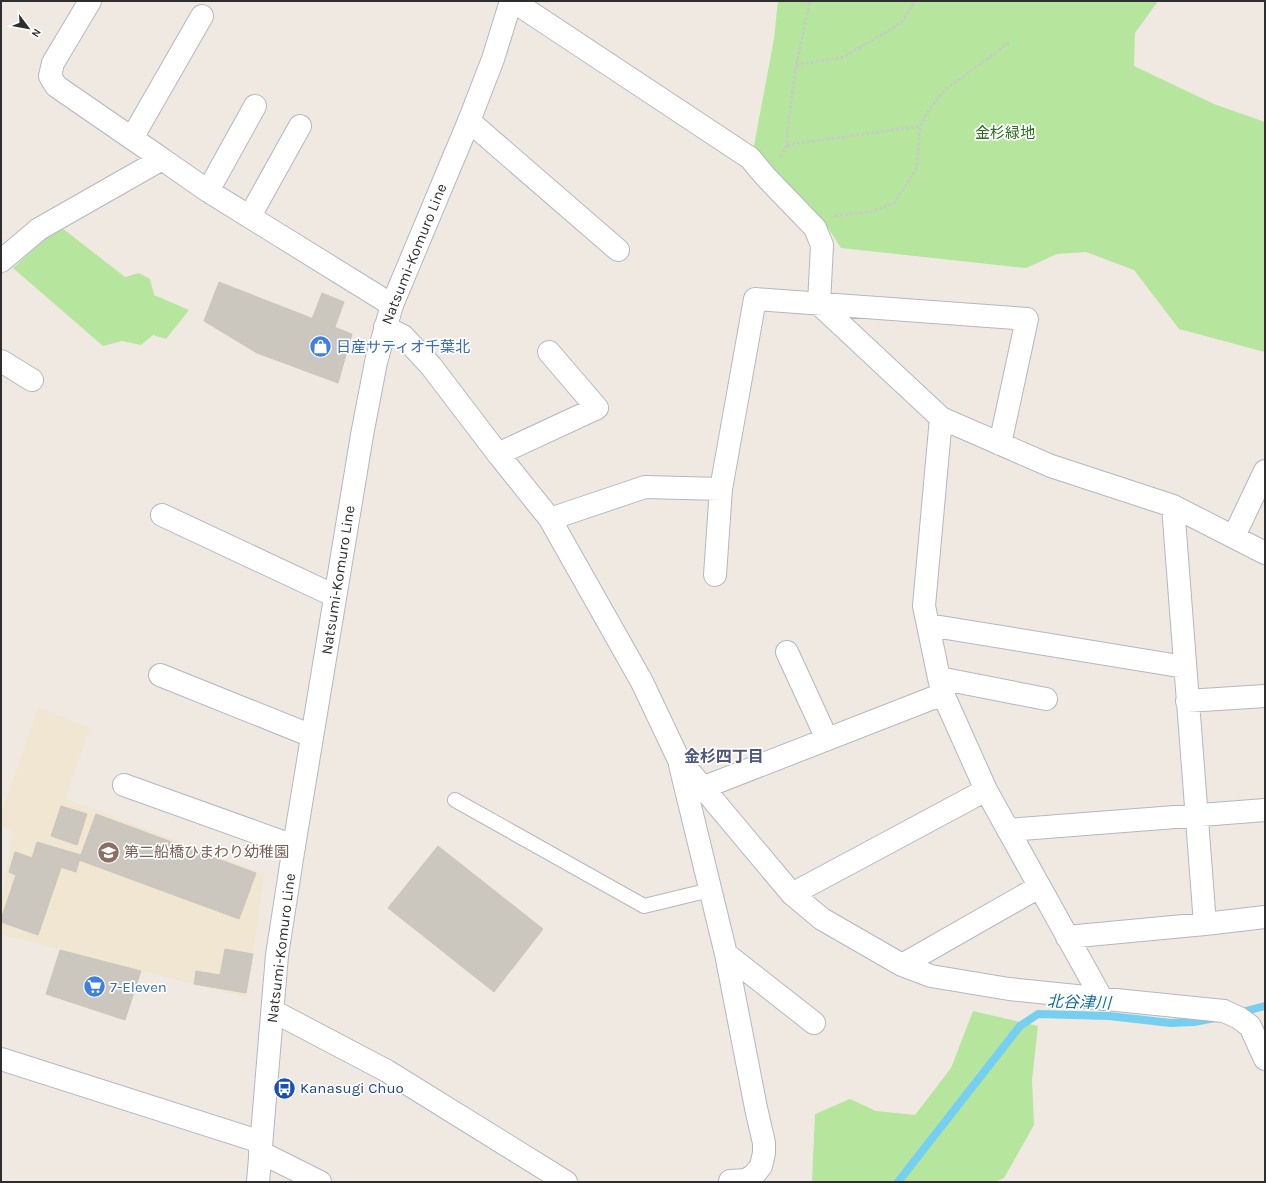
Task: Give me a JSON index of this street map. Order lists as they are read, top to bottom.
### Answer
{
  "streets": {
    "street": ["Natsumi-Komuro Line"]
  },
  "districts": ["金杉四丁目"],
  "water": ["北谷津川"],
  "parks": ["金杉緑地"],
  "places": {
    "shop": ["日産サティオ千葉北"],
    "school or university": ["第二船橋ひまわり幼稚園"],
    "supermarket": ["7-Eleven"],
    "bus stop": ["Kanasugi Chuo"]
  },
  "north": "bottom right"
}
